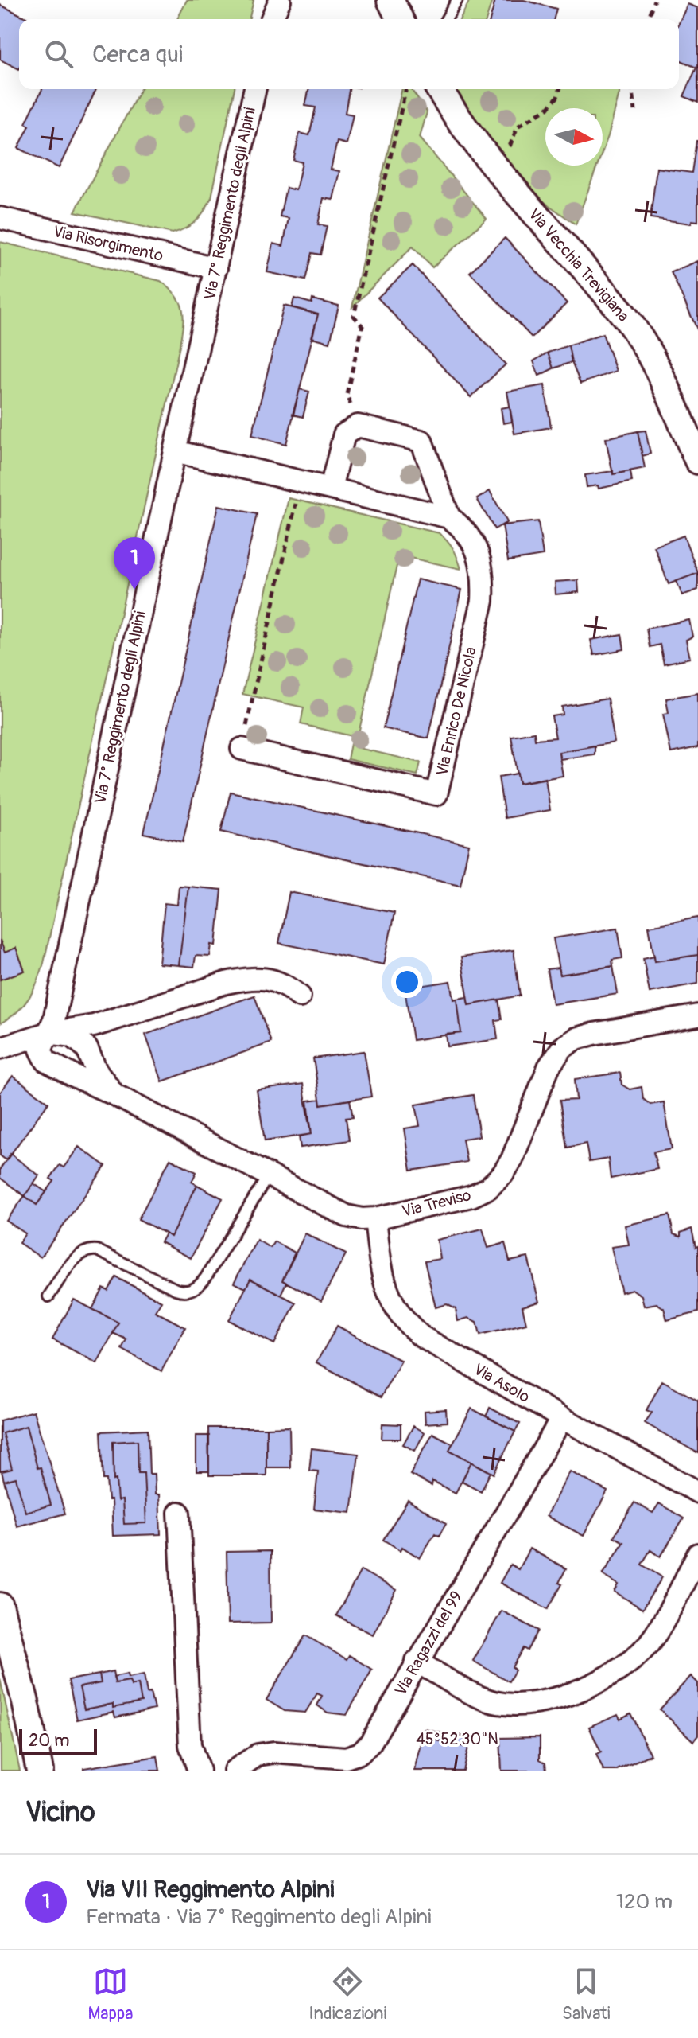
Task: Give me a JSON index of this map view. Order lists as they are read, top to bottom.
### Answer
{
  "streets": {
    "street": [
      "Via 7° Reggimento degli Alpini",
      "Via Risorgimento",
      "Via Vecchia Trevigiana",
      "Via Enrico De Nicola",
      "Via Treviso",
      "Via Asolo",
      "Via Ragazzi del 99"
    ]
  },
  "crossings": [
    ["Via 7° Reggimento degli Alpini", "Via Risorgimento"],
    ["Via 7° Reggimento degli Alpini", "Via Treviso"],
    ["Via Treviso", "Via Asolo"],
    ["Via Asolo", "Via Ragazzi del 99"]
  ],
  "scale_bar": "20 m",
  "north": "right",
  "page": {
    "search": "Cerca qui",
    "pins": "1",
    "scale": "20 m",
    "heading": "Vicino",
    "list": [
      {
        "mark": "1",
        "name": "Via VII Reggimento Alpini",
        "note": "Fermata · Via 7° Reggimento degli Alpini",
        "value": "120 m"
      }
    ],
    "nav": ["Mappa", "Indicazioni", "Salvati"]
  },
  "coordinates": ["45°52'30\"N"]
}
